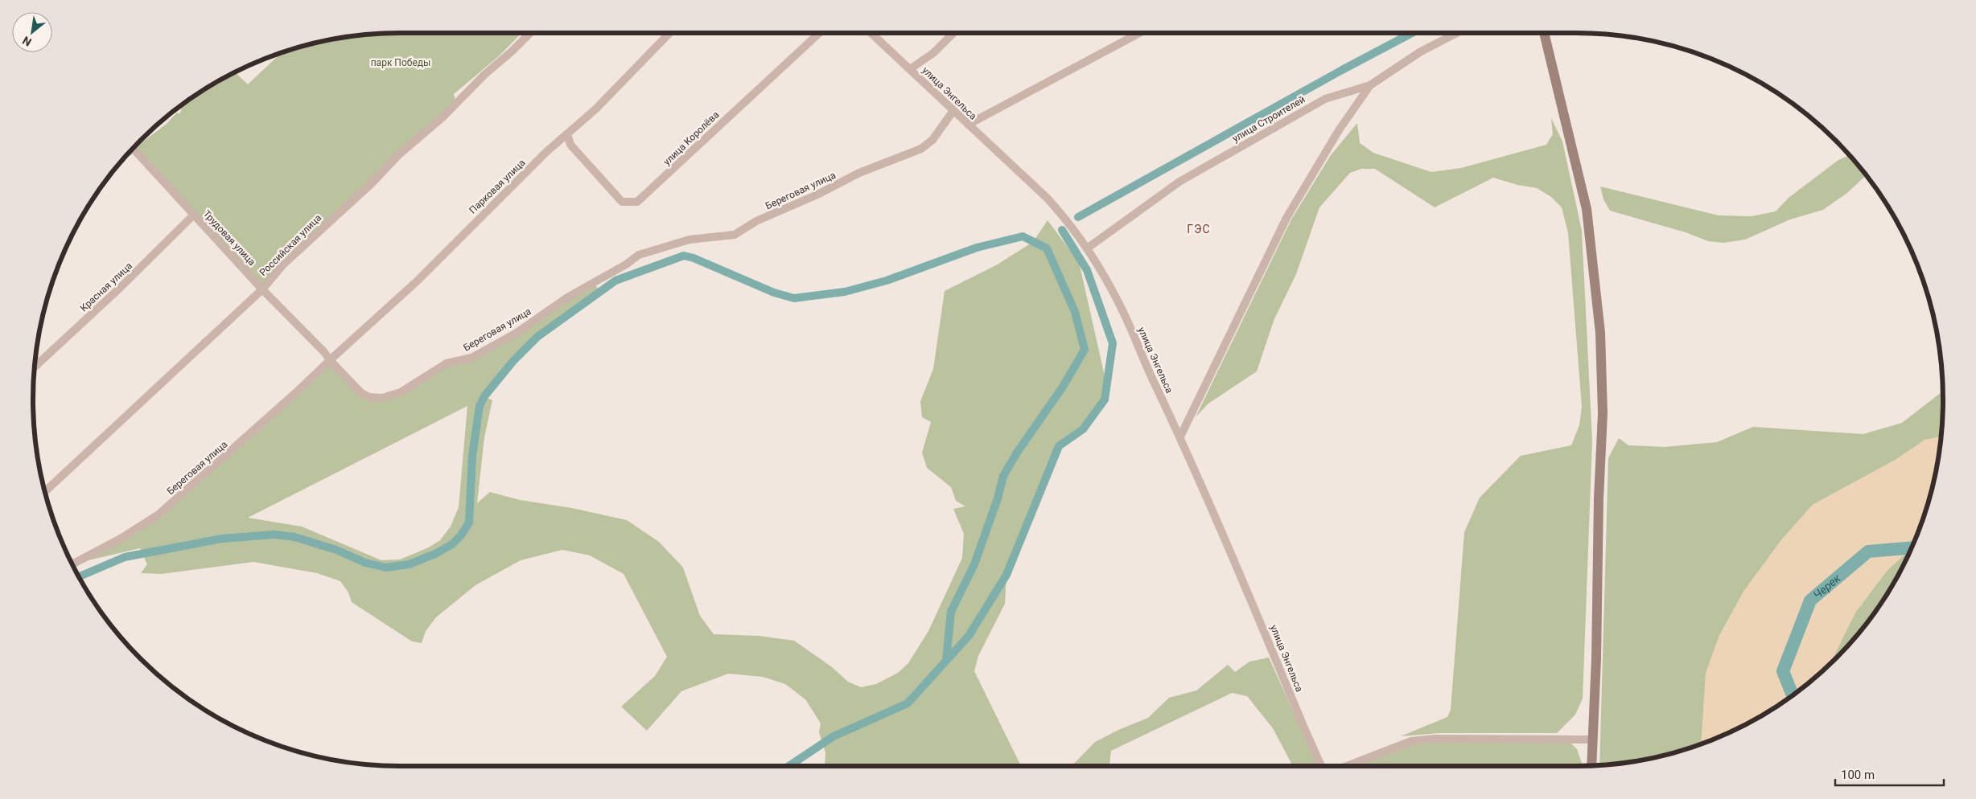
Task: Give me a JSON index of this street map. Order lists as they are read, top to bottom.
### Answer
{
  "streets": {
    "street": [
      "улица Энгельса",
      "улица Строителей",
      "улица Королёва",
      "Парковая улица",
      "Береговая улица",
      "Трудовая улица",
      "Российская улица",
      "Красная улица"
    ]
  },
  "crossings": [
    ["улица Энгельса", "улица Строителей"],
    ["улица Энгельса", "Береговая улица"],
    ["Парковая улица", "Береговая улица"],
    ["Парковая улица", "Трудовая улица"],
    ["Береговая улица", "Трудовая улица"],
    ["Трудовая улица", "Российская улица"],
    ["Трудовая улица", "Красная улица"]
  ],
  "districts": ["ГЭС"],
  "water": ["Черек"],
  "parks": ["парк Победы"],
  "scale_bar": "100 m",
  "north": "bottom left"
}
